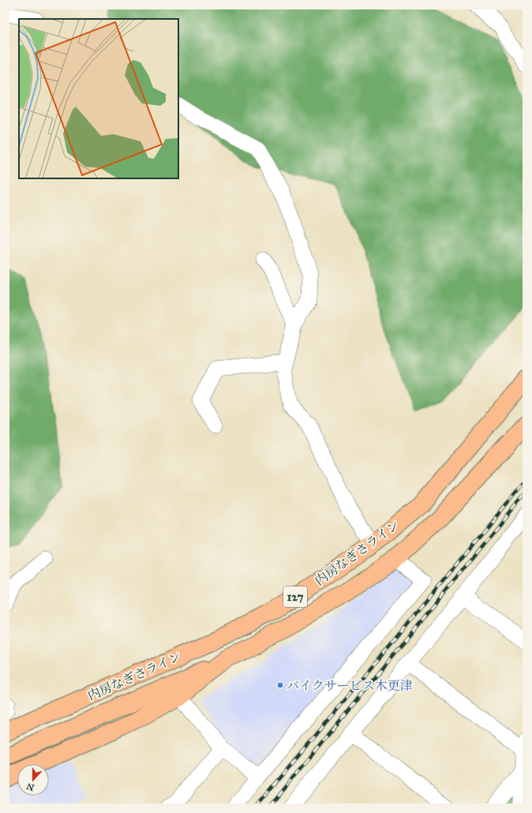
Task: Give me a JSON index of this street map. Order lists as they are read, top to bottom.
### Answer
{
  "streets": {
    "highway": ["内房なぎさライン", "127"]
  },
  "crossings": [
    ["内房なぎさライン", "127"]
  ],
  "places": ["バイクサービス木更津"],
  "north": "bottom"
}
